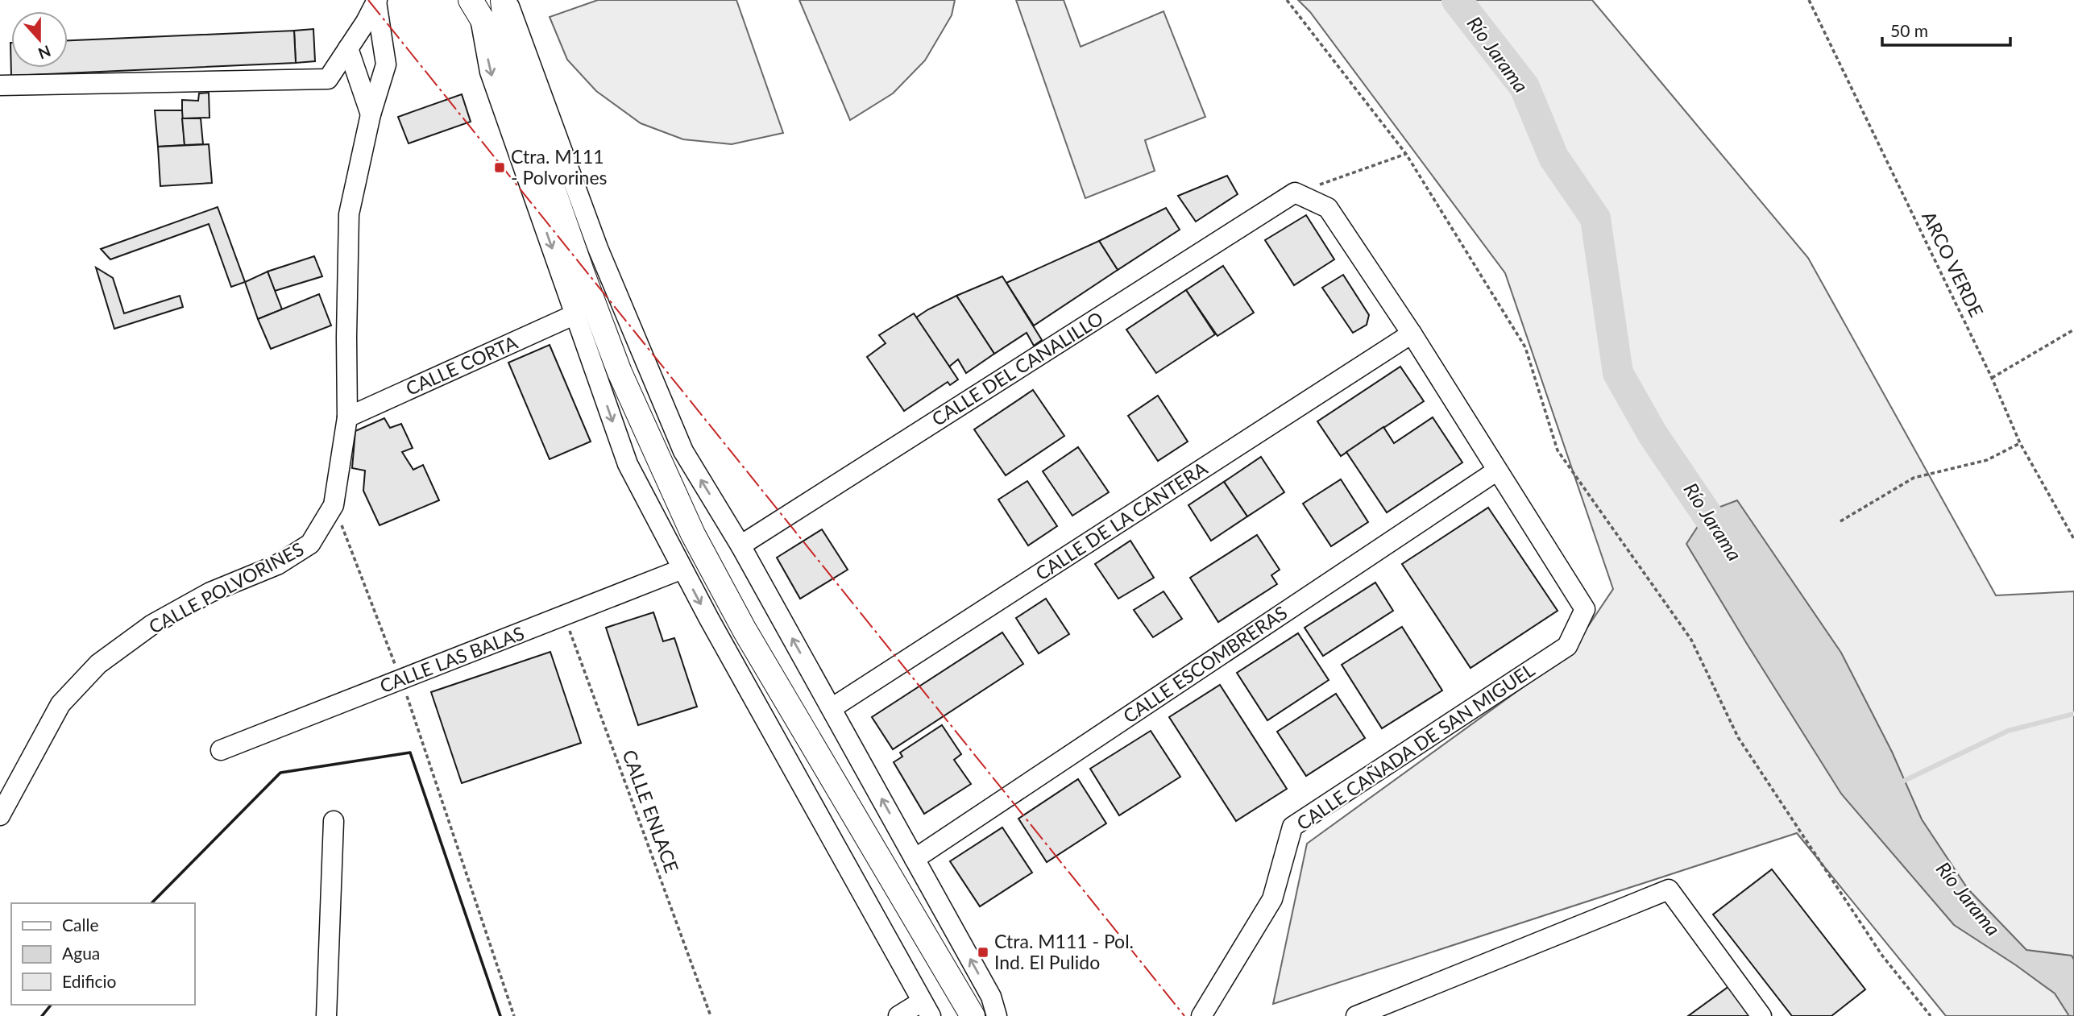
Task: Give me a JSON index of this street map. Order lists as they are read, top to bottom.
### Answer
{
  "streets": {
    "street": [
      "CALLE CORTA",
      "CALLE DEL CANALILLO",
      "CALLE DE LA CANTERA",
      "CALLE POLVORINES",
      "CALLE LAS BALAS",
      "CALLE ESCOMBRERAS",
      "CALLE CAÑADA DE SAN MIGUEL"
    ],
    "path": ["ARCO VERDE", "CALLE ENLACE"]
  },
  "crossings": [
    ["CALLE CORTA", "CALLE POLVORINES"],
    ["CALLE LAS BALAS", "CALLE ENLACE"],
    ["CALLE ESCOMBRERAS", "CALLE CAÑADA DE SAN MIGUEL"]
  ],
  "water": ["Río Jarama"],
  "places": {
    "transit": ["Ctra. M111 - Polvorines", "Ctra. M111 - Pol. Ind. El Pulido"]
  },
  "legend": ["Calle", "Agua", "Edificio"],
  "scale_bar": "50 m",
  "north": "bottom"
}
